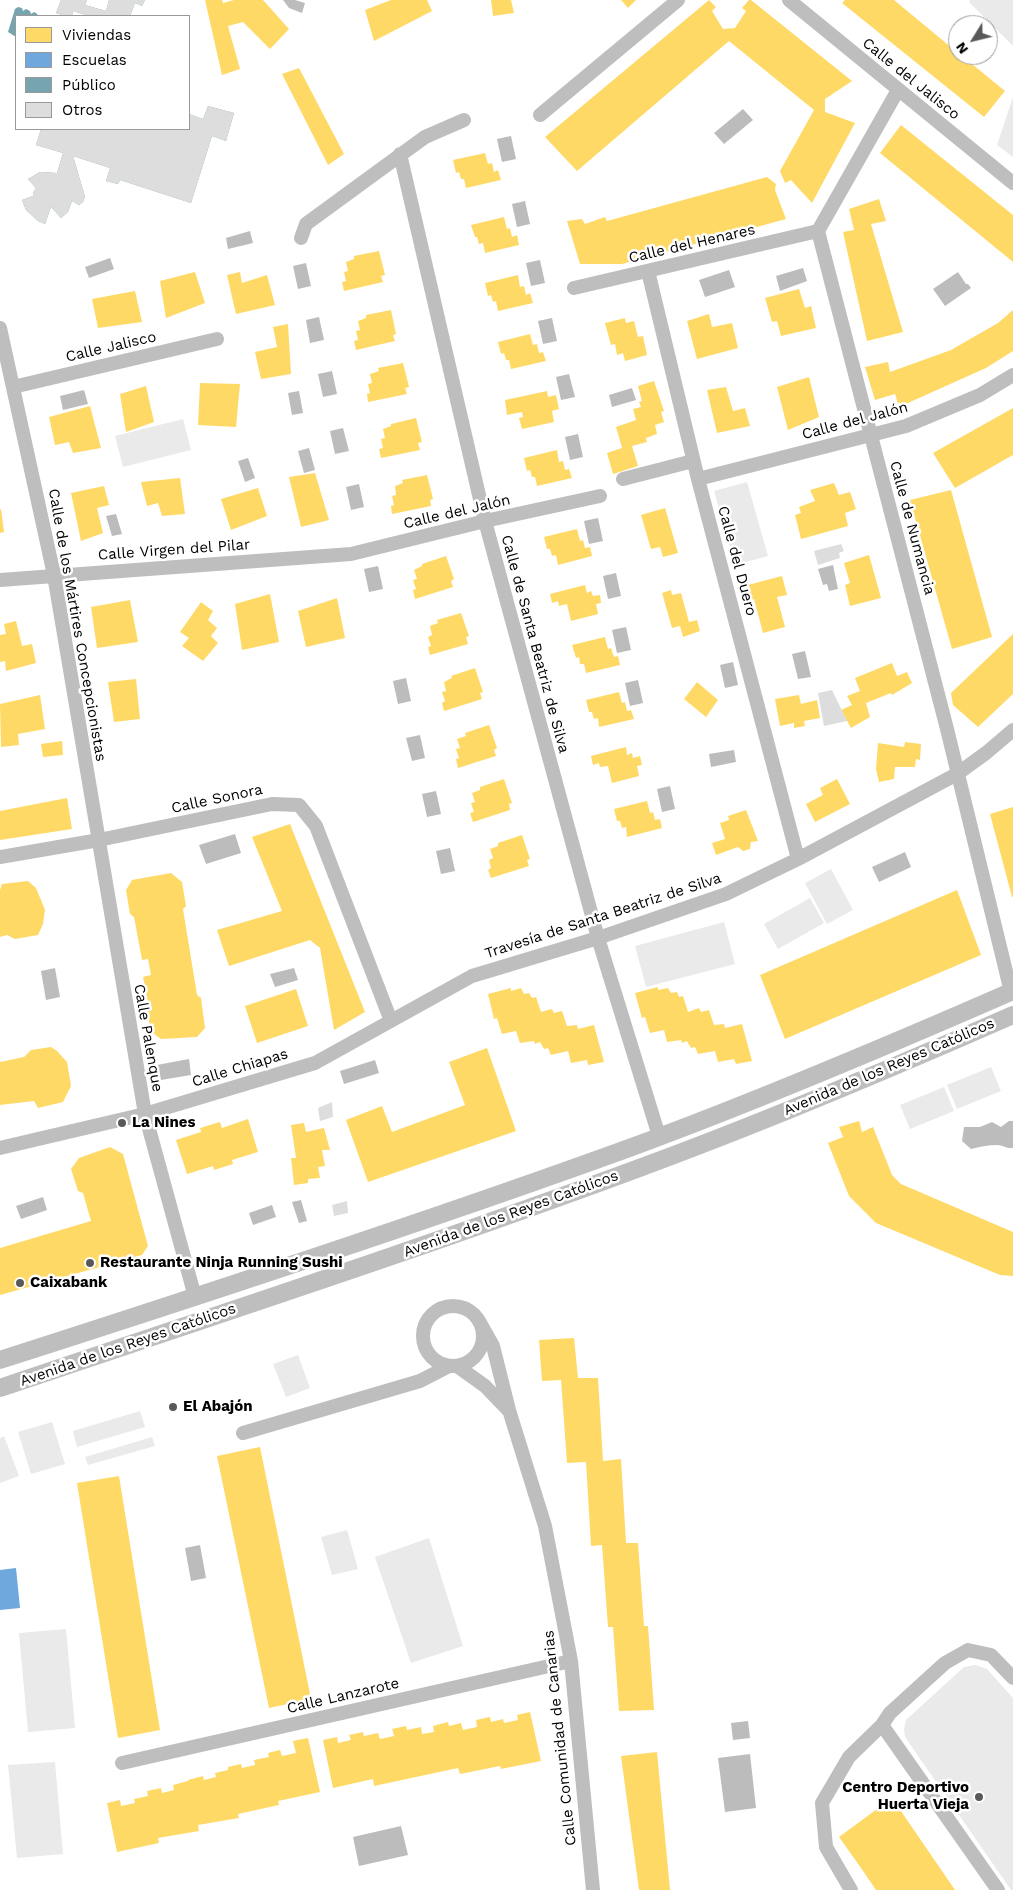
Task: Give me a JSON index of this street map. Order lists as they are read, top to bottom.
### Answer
{
  "streets": {
    "street": [
      "Calle del Jalisco",
      "Calle del Henares",
      "Calle Jalisco",
      "Calle del Jalón",
      "Calle de Numancia",
      "Calle Virgen del Pilar",
      "Calle del Duero",
      "Calle de los Mártires Concepcionistas",
      "Calle de Santa Beatriz de Silva",
      "Calle Sonora",
      "Travesía de Santa Beatriz de Silva",
      "Calle Palenque",
      "Avenida de los Reyes Católicos",
      "Calle Chiapas",
      "Calle Lanzarote",
      "Calle Comunidad de Canarias"
    ]
  },
  "crossings": [
    ["Calle del Henares", "Calle de Numancia"],
    ["Calle del Henares", "Calle del Duero"],
    ["Calle Jalisco", "Calle de los Mártires Concepcionistas"],
    ["Calle del Jalón", "Calle de Numancia"],
    ["Calle del Jalón", "Calle Virgen del Pilar"],
    ["Calle del Jalón", "Calle del Duero"],
    ["Calle del Jalón", "Calle de Santa Beatriz de Silva"],
    ["Calle de Numancia", "Travesía de Santa Beatriz de Silva"],
    ["Calle de Numancia", "Avenida de los Reyes Católicos"],
    ["Calle Virgen del Pilar", "Calle de los Mártires Concepcionistas"],
    ["Calle del Duero", "Travesía de Santa Beatriz de Silva"],
    ["Calle de los Mártires Concepcionistas", "Calle Sonora"],
    ["Calle de los Mártires Concepcionistas", "Calle Palenque"],
    ["Calle de Santa Beatriz de Silva", "Travesía de Santa Beatriz de Silva"],
    ["Calle de Santa Beatriz de Silva", "Avenida de los Reyes Católicos"],
    ["Calle Sonora", "Calle Palenque"],
    ["Calle Sonora", "Calle Chiapas"],
    ["Travesía de Santa Beatriz de Silva", "Calle Chiapas"],
    ["Calle Palenque", "Avenida de los Reyes Católicos"],
    ["Calle Palenque", "Calle Chiapas"],
    ["Calle Lanzarote", "Calle Comunidad de Canarias"]
  ],
  "places": [
    "La Nines",
    "Restaurante Ninja Running Sushi",
    "Caixabank",
    "El Abajón",
    "Centro Deportivo Huerta Vieja"
  ],
  "legend": [
    "Viviendas",
    "Escuelas",
    "Público",
    "Otros"
  ],
  "north": "bottom left"
}
